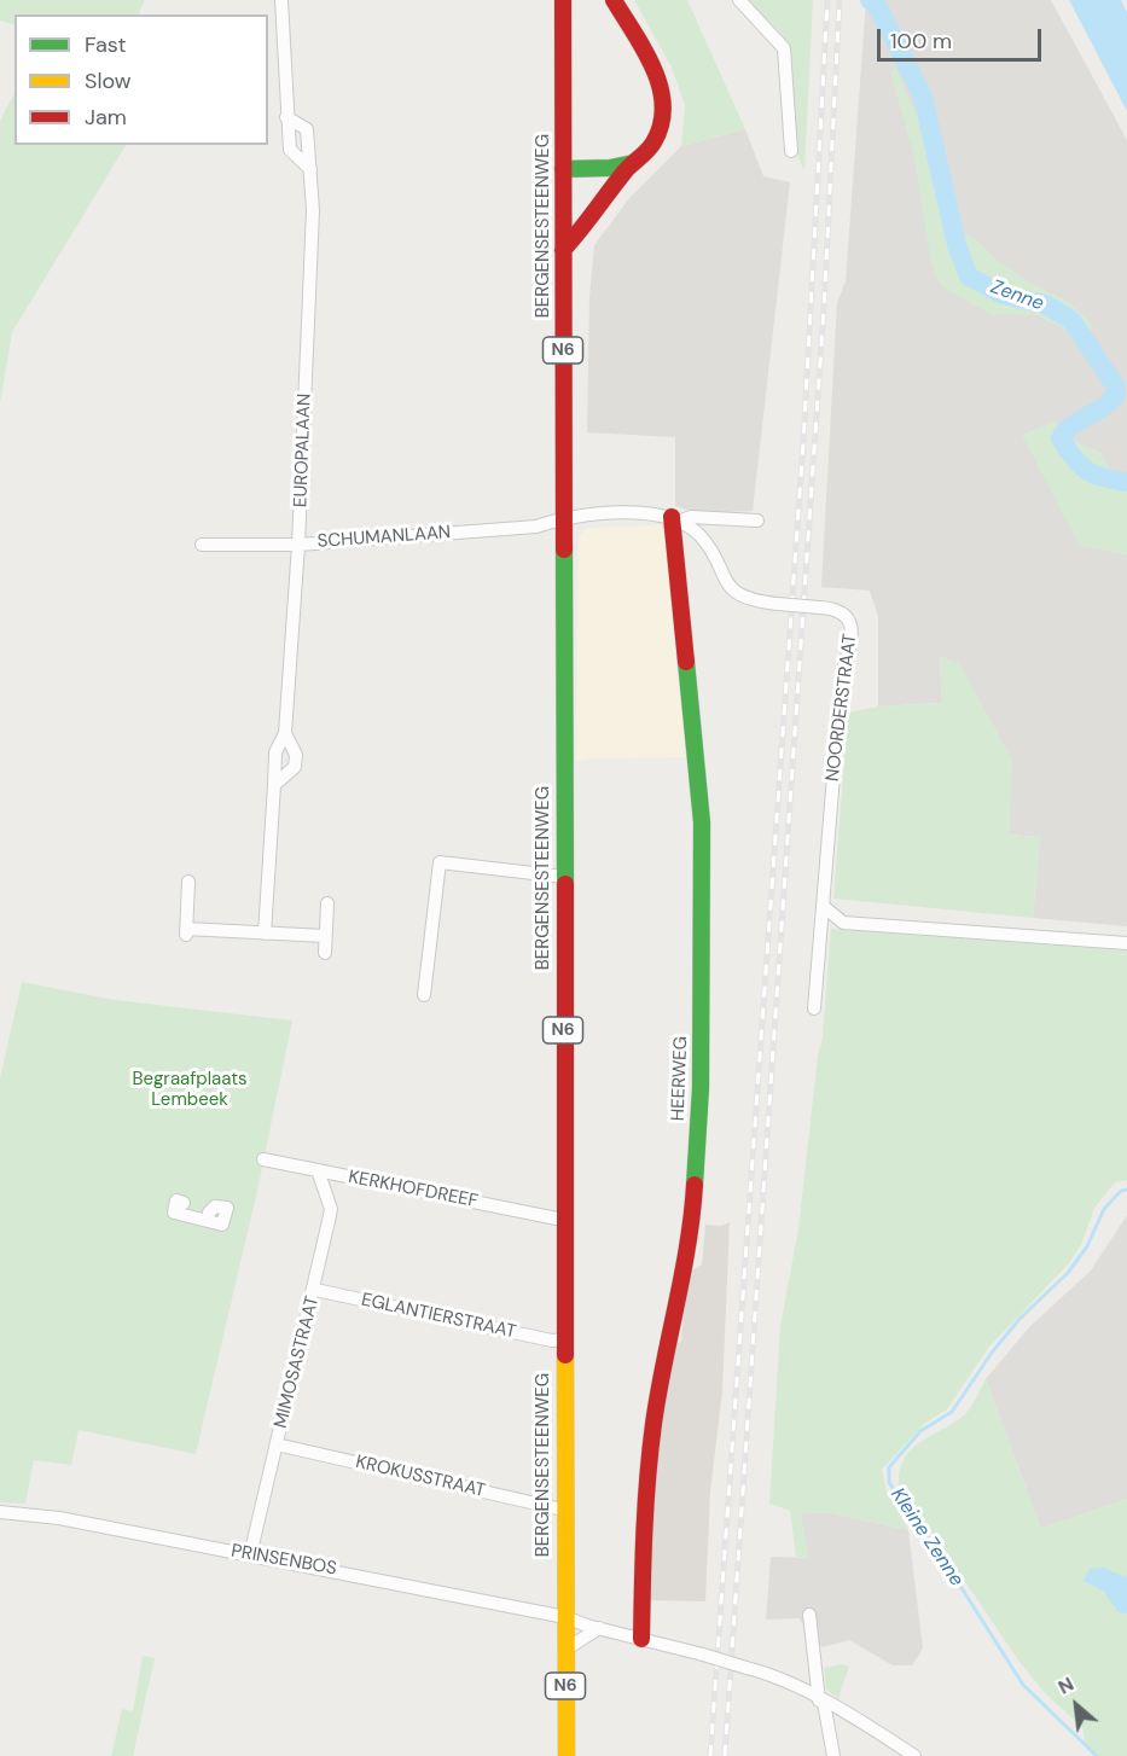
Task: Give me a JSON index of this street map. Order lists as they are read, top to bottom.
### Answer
{
  "streets": {
    "main road": ["BERGENSESTEENWEG", "N6", "HEERWEG"],
    "street": [
      "EUROPALAAN",
      "SCHUMANLAAN",
      "NOORDERSTRAAT",
      "KERKHOFDREEF",
      "EGLANTIERSTRAAT",
      "MIMOSASTRAAT",
      "KROKUSSTRAAT",
      "PRINSENBOS"
    ]
  },
  "crossings": [
    ["BERGENSESTEENWEG", "SCHUMANLAAN"],
    ["BERGENSESTEENWEG", "KERKHOFDREEF"],
    ["BERGENSESTEENWEG", "EGLANTIERSTRAAT"],
    ["BERGENSESTEENWEG", "KROKUSSTRAAT"],
    ["BERGENSESTEENWEG", "PRINSENBOS"],
    ["EUROPALAAN", "SCHUMANLAAN"],
    ["NOORDERSTRAAT", "HEERWEG"],
    ["HEERWEG", "PRINSENBOS"],
    ["KERKHOFDREEF", "MIMOSASTRAAT"],
    ["EGLANTIERSTRAAT", "MIMOSASTRAAT"],
    ["MIMOSASTRAAT", "KROKUSSTRAAT"],
    ["MIMOSASTRAAT", "PRINSENBOS"]
  ],
  "water": ["Zenne", "Kleine Zenne"],
  "parks": ["Begraafplaats Lembeek"],
  "legend": ["Fast", "Slow", "Jam"],
  "scale_bar": "100 m",
  "north": "top left"
}
